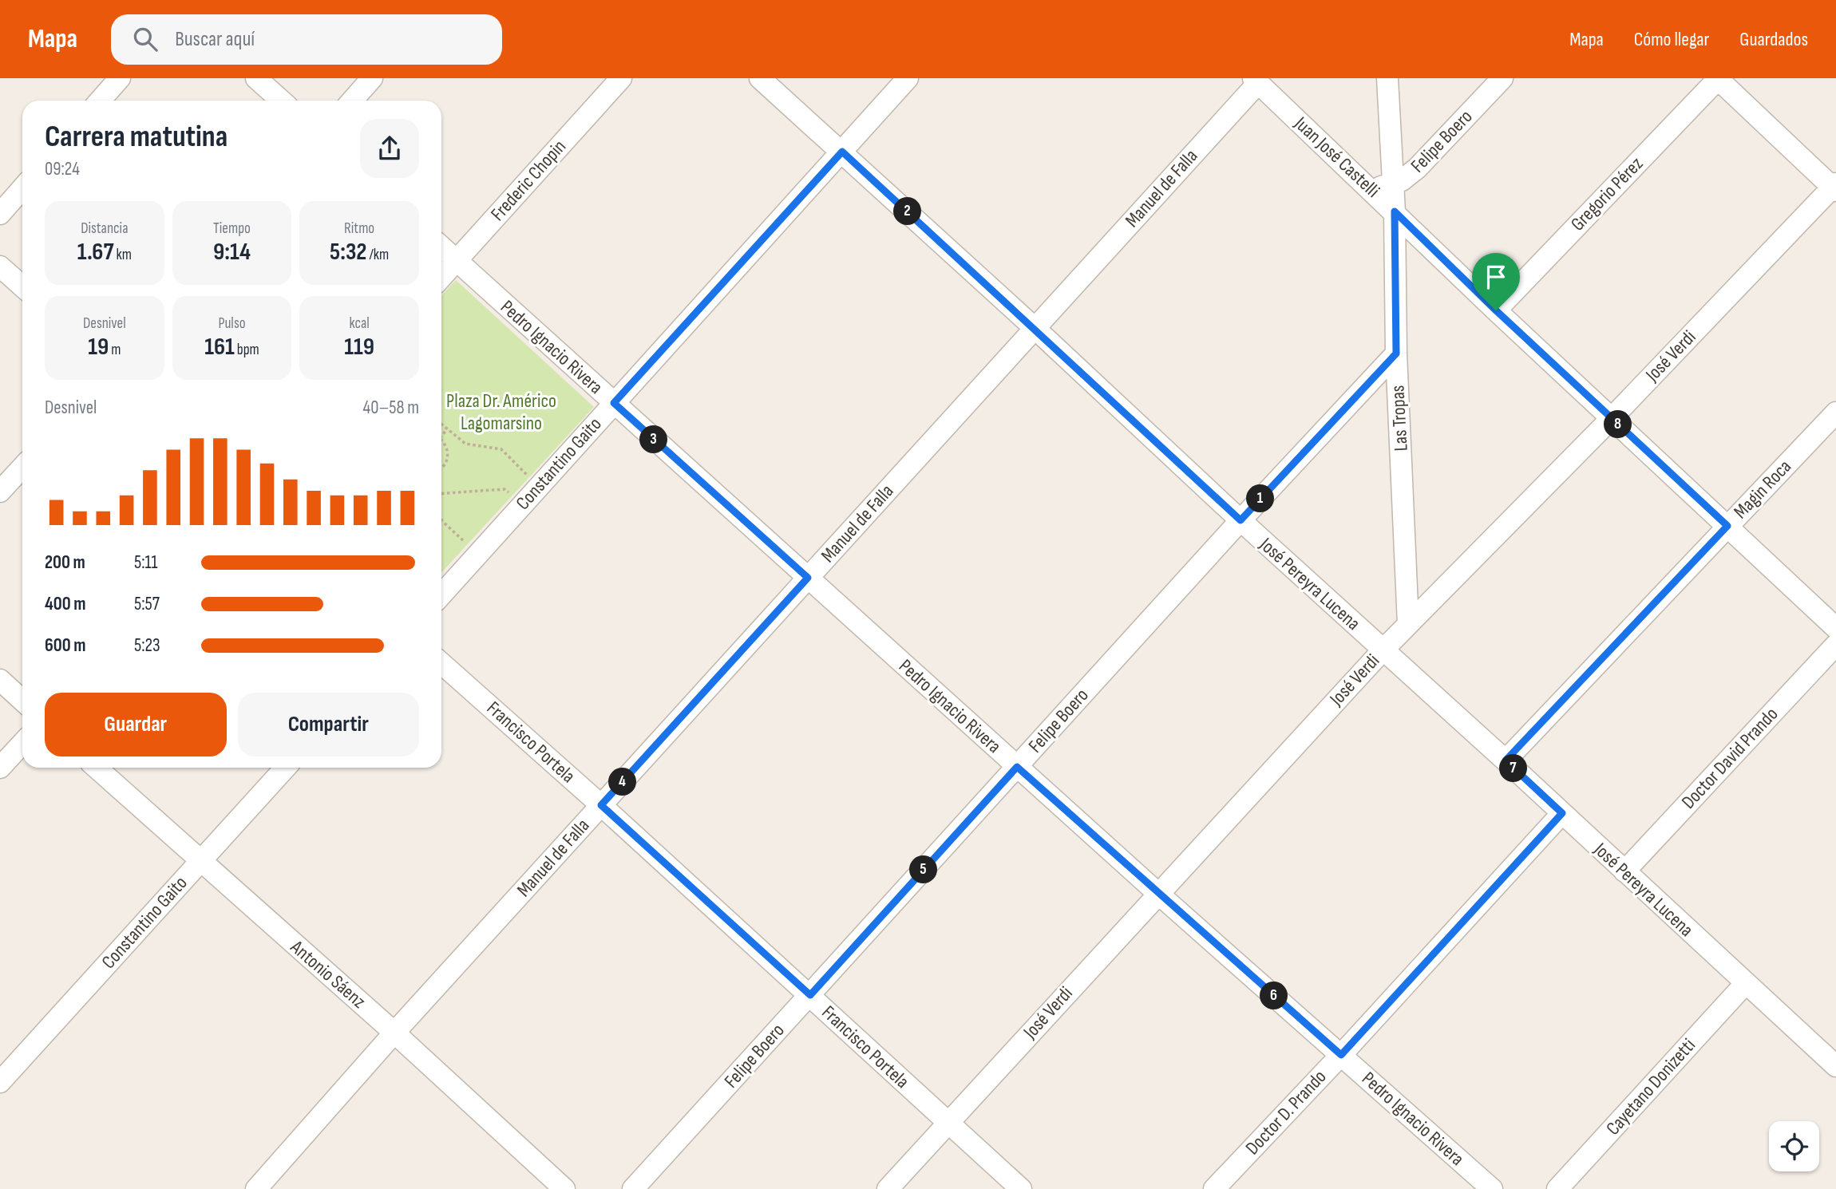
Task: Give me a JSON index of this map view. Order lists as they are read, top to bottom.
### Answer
{
  "streets": {
    "street": [
      "Felipe Boero",
      "Juan José Castelli",
      "Frederic Chopin",
      "Manuel de Falla",
      "Gregorio Pérez",
      "Pedro Ignacio Rivera",
      "José Verdi",
      "Las Tropas",
      "Constantino Gaito",
      "Magin Roca",
      "José Pereyra Lucena",
      "Francisco Portela",
      "Doctor David Prando",
      "Antonio Sáenz",
      "Cayetano Donizetti",
      "Doctor D. Prando"
    ]
  },
  "crossings": [
    ["Felipe Boero", "Juan José Castelli"],
    ["Felipe Boero", "Pedro Ignacio Rivera"],
    ["Felipe Boero", "Las Tropas"],
    ["Felipe Boero", "José Pereyra Lucena"],
    ["Felipe Boero", "Francisco Portela"],
    ["Juan José Castelli", "Manuel de Falla"],
    ["Juan José Castelli", "Gregorio Pérez"],
    ["Juan José Castelli", "José Verdi"],
    ["Juan José Castelli", "Las Tropas"],
    ["Juan José Castelli", "Magin Roca"],
    ["Frederic Chopin", "Pedro Ignacio Rivera"],
    ["Manuel de Falla", "Pedro Ignacio Rivera"],
    ["Manuel de Falla", "José Pereyra Lucena"],
    ["Manuel de Falla", "Francisco Portela"],
    ["Manuel de Falla", "Antonio Sáenz"],
    ["Pedro Ignacio Rivera", "José Verdi"],
    ["Pedro Ignacio Rivera", "Constantino Gaito"],
    ["Pedro Ignacio Rivera", "Doctor D. Prando"],
    ["José Verdi", "Las Tropas"],
    ["José Verdi", "José Pereyra Lucena"],
    ["José Verdi", "Francisco Portela"],
    ["Constantino Gaito", "José Pereyra Lucena"],
    ["Constantino Gaito", "Antonio Sáenz"],
    ["Magin Roca", "José Pereyra Lucena"],
    ["José Pereyra Lucena", "Doctor David Prando"],
    ["José Pereyra Lucena", "Cayetano Donizetti"],
    ["José Pereyra Lucena", "Doctor D. Prando"]
  ],
  "parks": ["Plaza Dr. Américo Lagomarsino"],
  "page": {
    "header": "Mapa",
    "search": "Buscar aquí",
    "nav": ["Mapa", "Cómo llegar", "Guardados"],
    "heading": ["Carrera matutina", "09:24"],
    "stats": [
      ["Distancia", "1.67 km"],
      ["Tiempo", "9:14"],
      ["Ritmo", "5:32 /km"],
      ["Desnivel", "19 m"],
      ["Pulso", "161 bpm"],
      ["kcal", "119"]
    ],
    "pins": [
      "2",
      "8",
      "3",
      "1",
      "7",
      "4",
      "5",
      "6"
    ],
    "chart": ["Desnivel", "40–58 m"],
    "list": [
      {
        "name": "200 m",
        "note": "5:11"
      },
      {
        "name": "400 m",
        "note": "5:57"
      },
      {
        "name": "600 m",
        "note": "5:23"
      }
    ],
    "buttons": ["Guardar", "Compartir"]
  }
}
